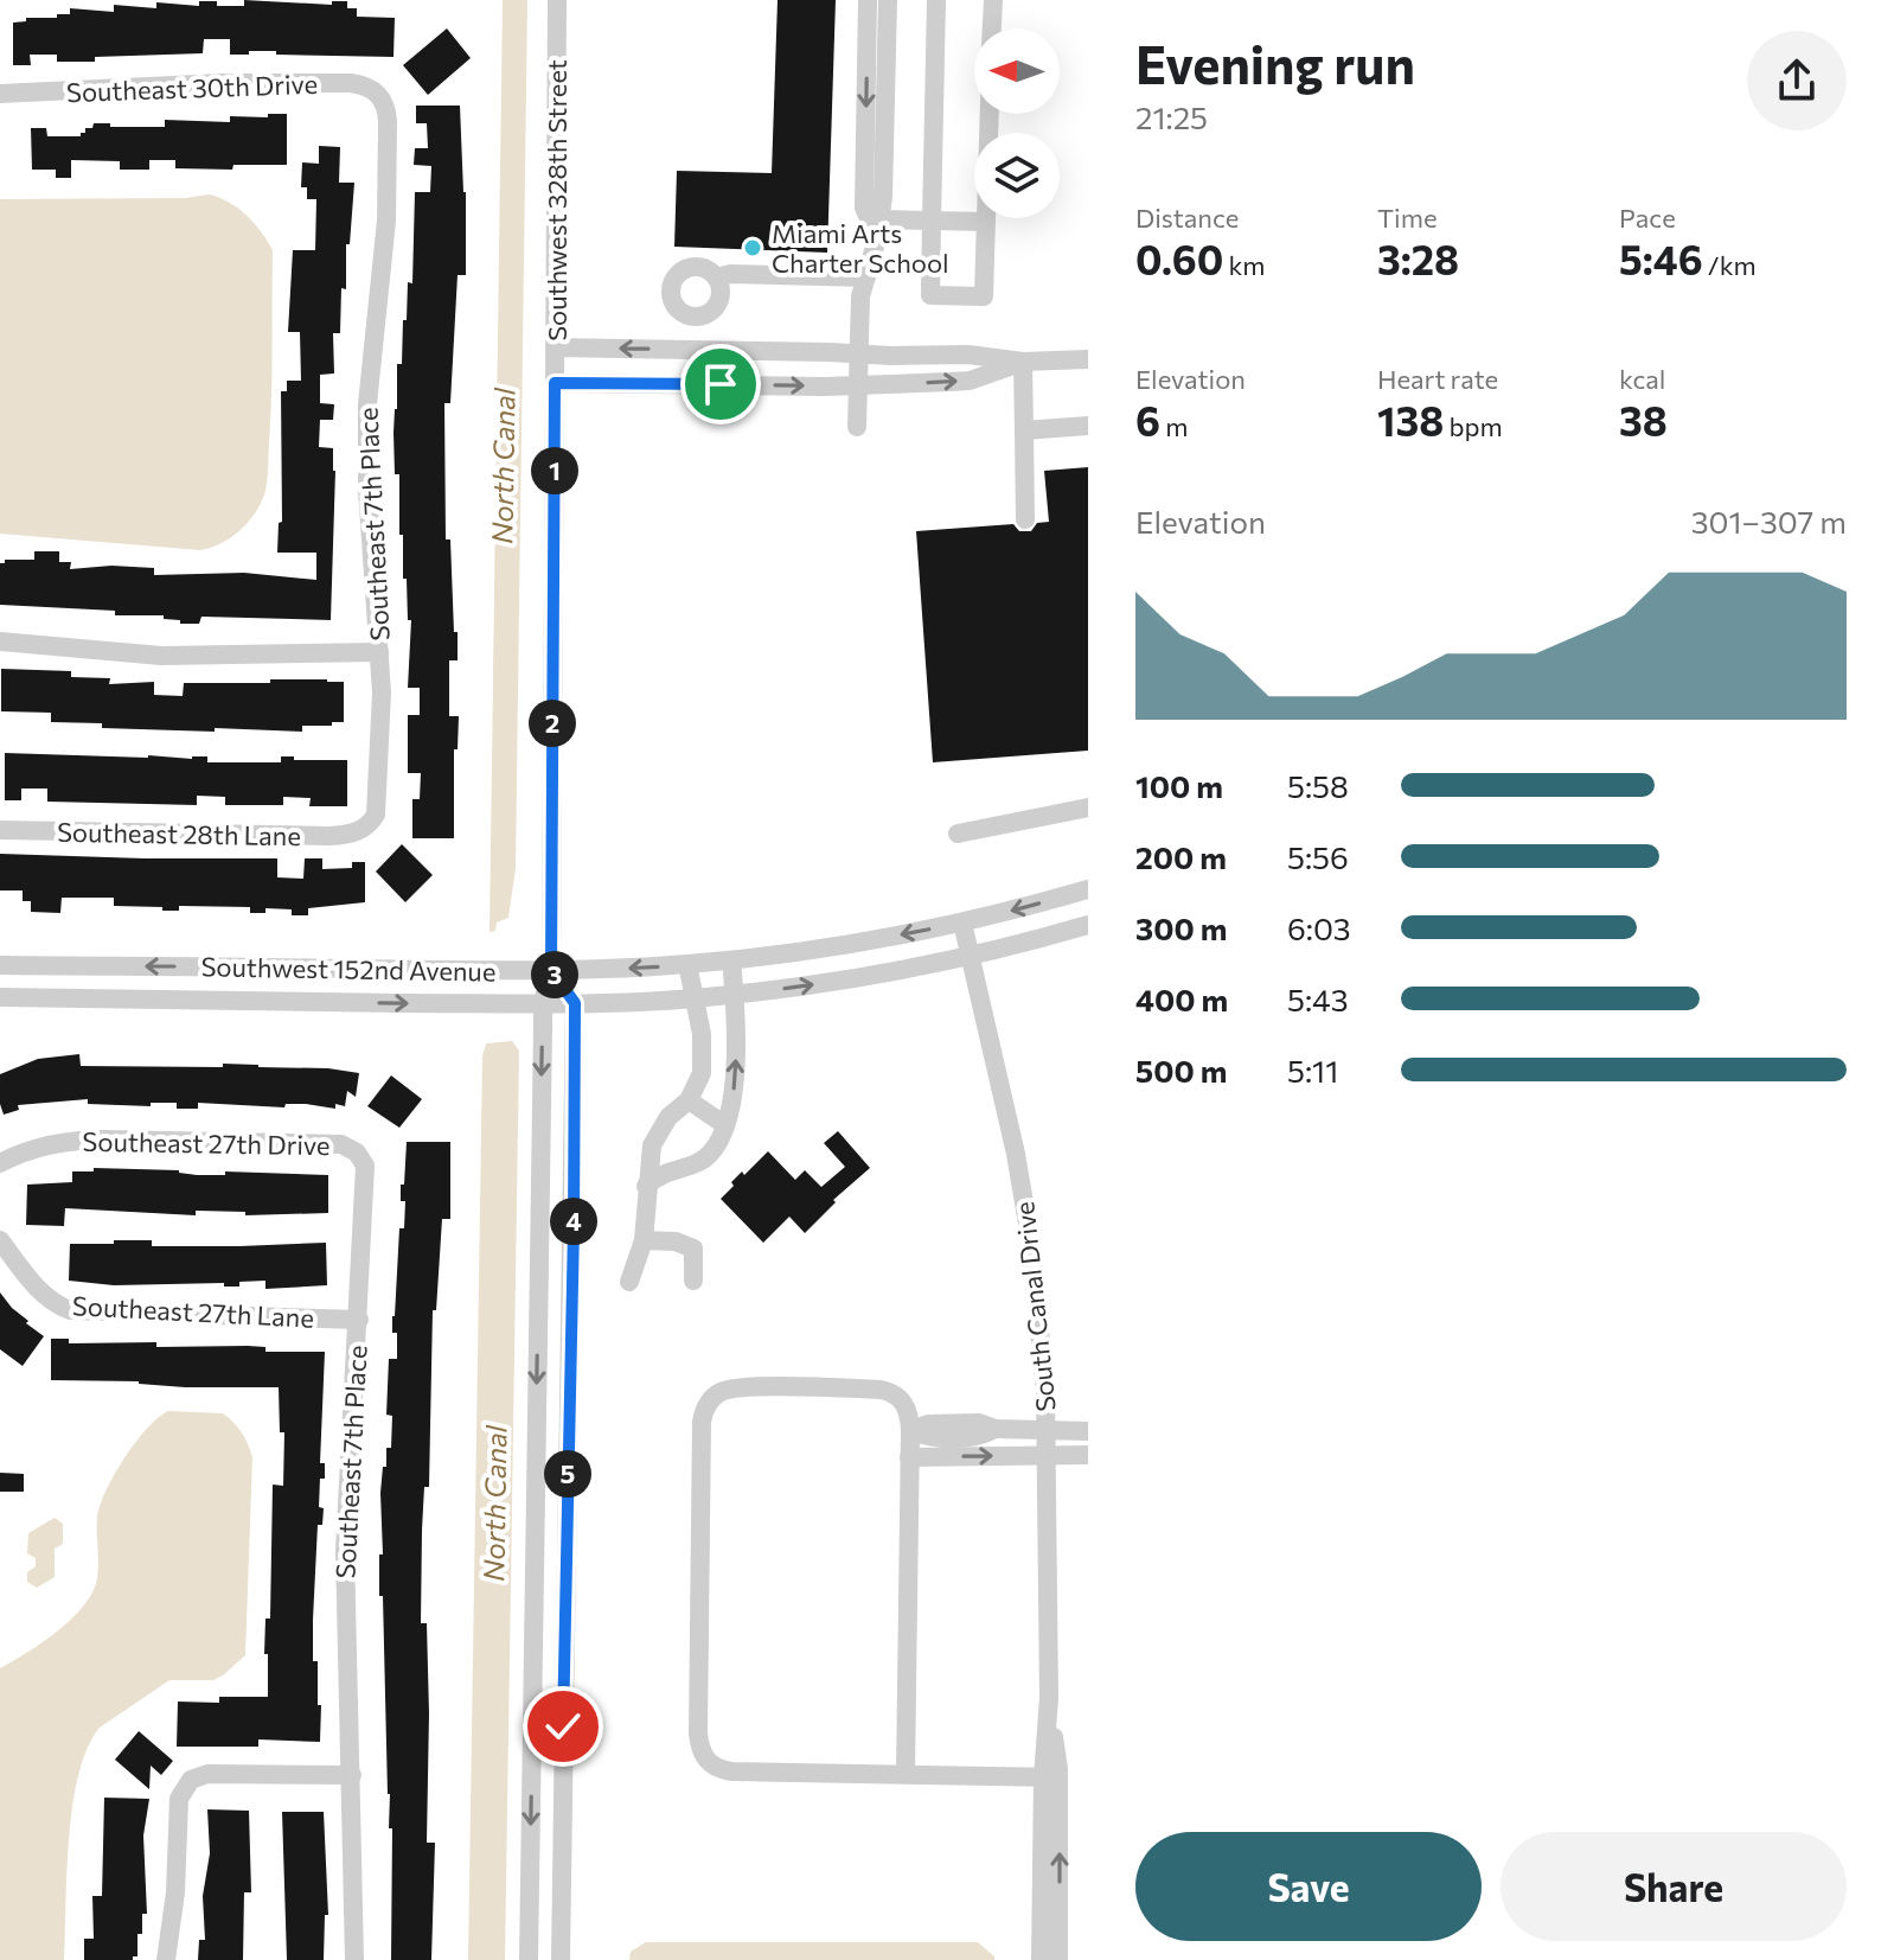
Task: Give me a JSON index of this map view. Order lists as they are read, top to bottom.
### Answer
{
  "streets": {
    "street": [
      "Southeast 30th Drive",
      "Southwest 328th Street",
      "Southeast 7th Place",
      "Southeast 28th Lane",
      "Southwest 152nd Avenue",
      "Southeast 27th Drive",
      "South Canal Drive",
      "Southeast 27th Lane"
    ]
  },
  "crossings": [
    ["Southeast 30th Drive", "Southeast 7th Place"],
    ["Southwest 328th Street", "Southwest 152nd Avenue"],
    ["Southeast 7th Place", "Southeast 28th Lane"],
    ["Southeast 7th Place", "Southeast 27th Drive"],
    ["Southeast 7th Place", "Southeast 27th Lane"],
    ["Southwest 152nd Avenue", "South Canal Drive"]
  ],
  "water": ["North Canal"],
  "places": ["Miami Arts Charter School"],
  "north": "left",
  "page": {
    "heading": ["Evening run", "21:25"],
    "stats": [
      ["Distance", "0.60 km"],
      ["Time", "3:28"],
      ["Pace", "5:46 /km"],
      ["Elevation", "6 m"],
      ["Heart rate", "138 bpm"],
      ["kcal", "38"]
    ],
    "pins": [
      "1",
      "2",
      "3",
      "4",
      "5"
    ],
    "chart": ["Elevation", "301–307 m"],
    "list": [
      {
        "name": "100 m",
        "note": "5:58"
      },
      {
        "name": "200 m",
        "note": "5:56"
      },
      {
        "name": "300 m",
        "note": "6:03"
      },
      {
        "name": "400 m",
        "note": "5:43"
      },
      {
        "name": "500 m",
        "note": "5:11"
      }
    ],
    "buttons": ["Save", "Share"]
  }
}
